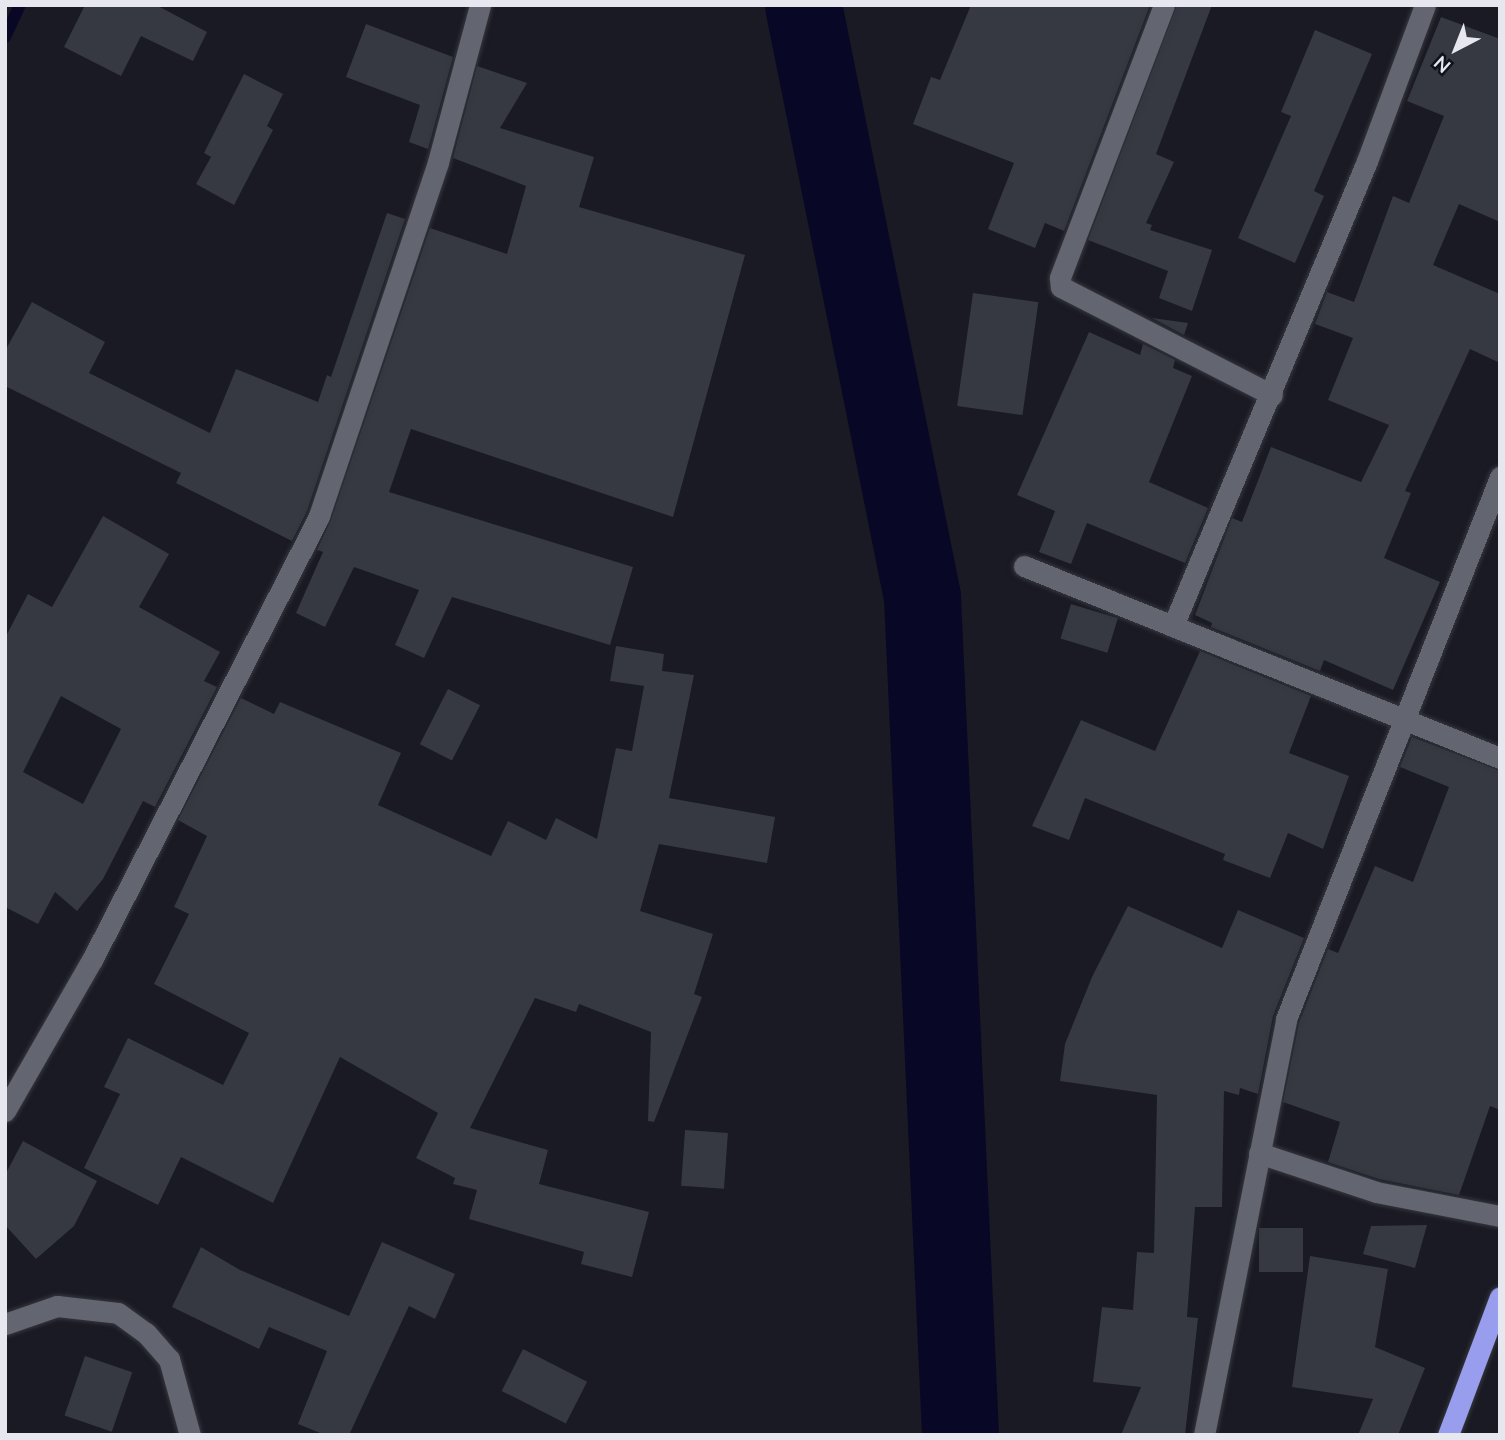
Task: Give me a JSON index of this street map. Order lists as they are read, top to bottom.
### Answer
{
  "north": "bottom left"
}
